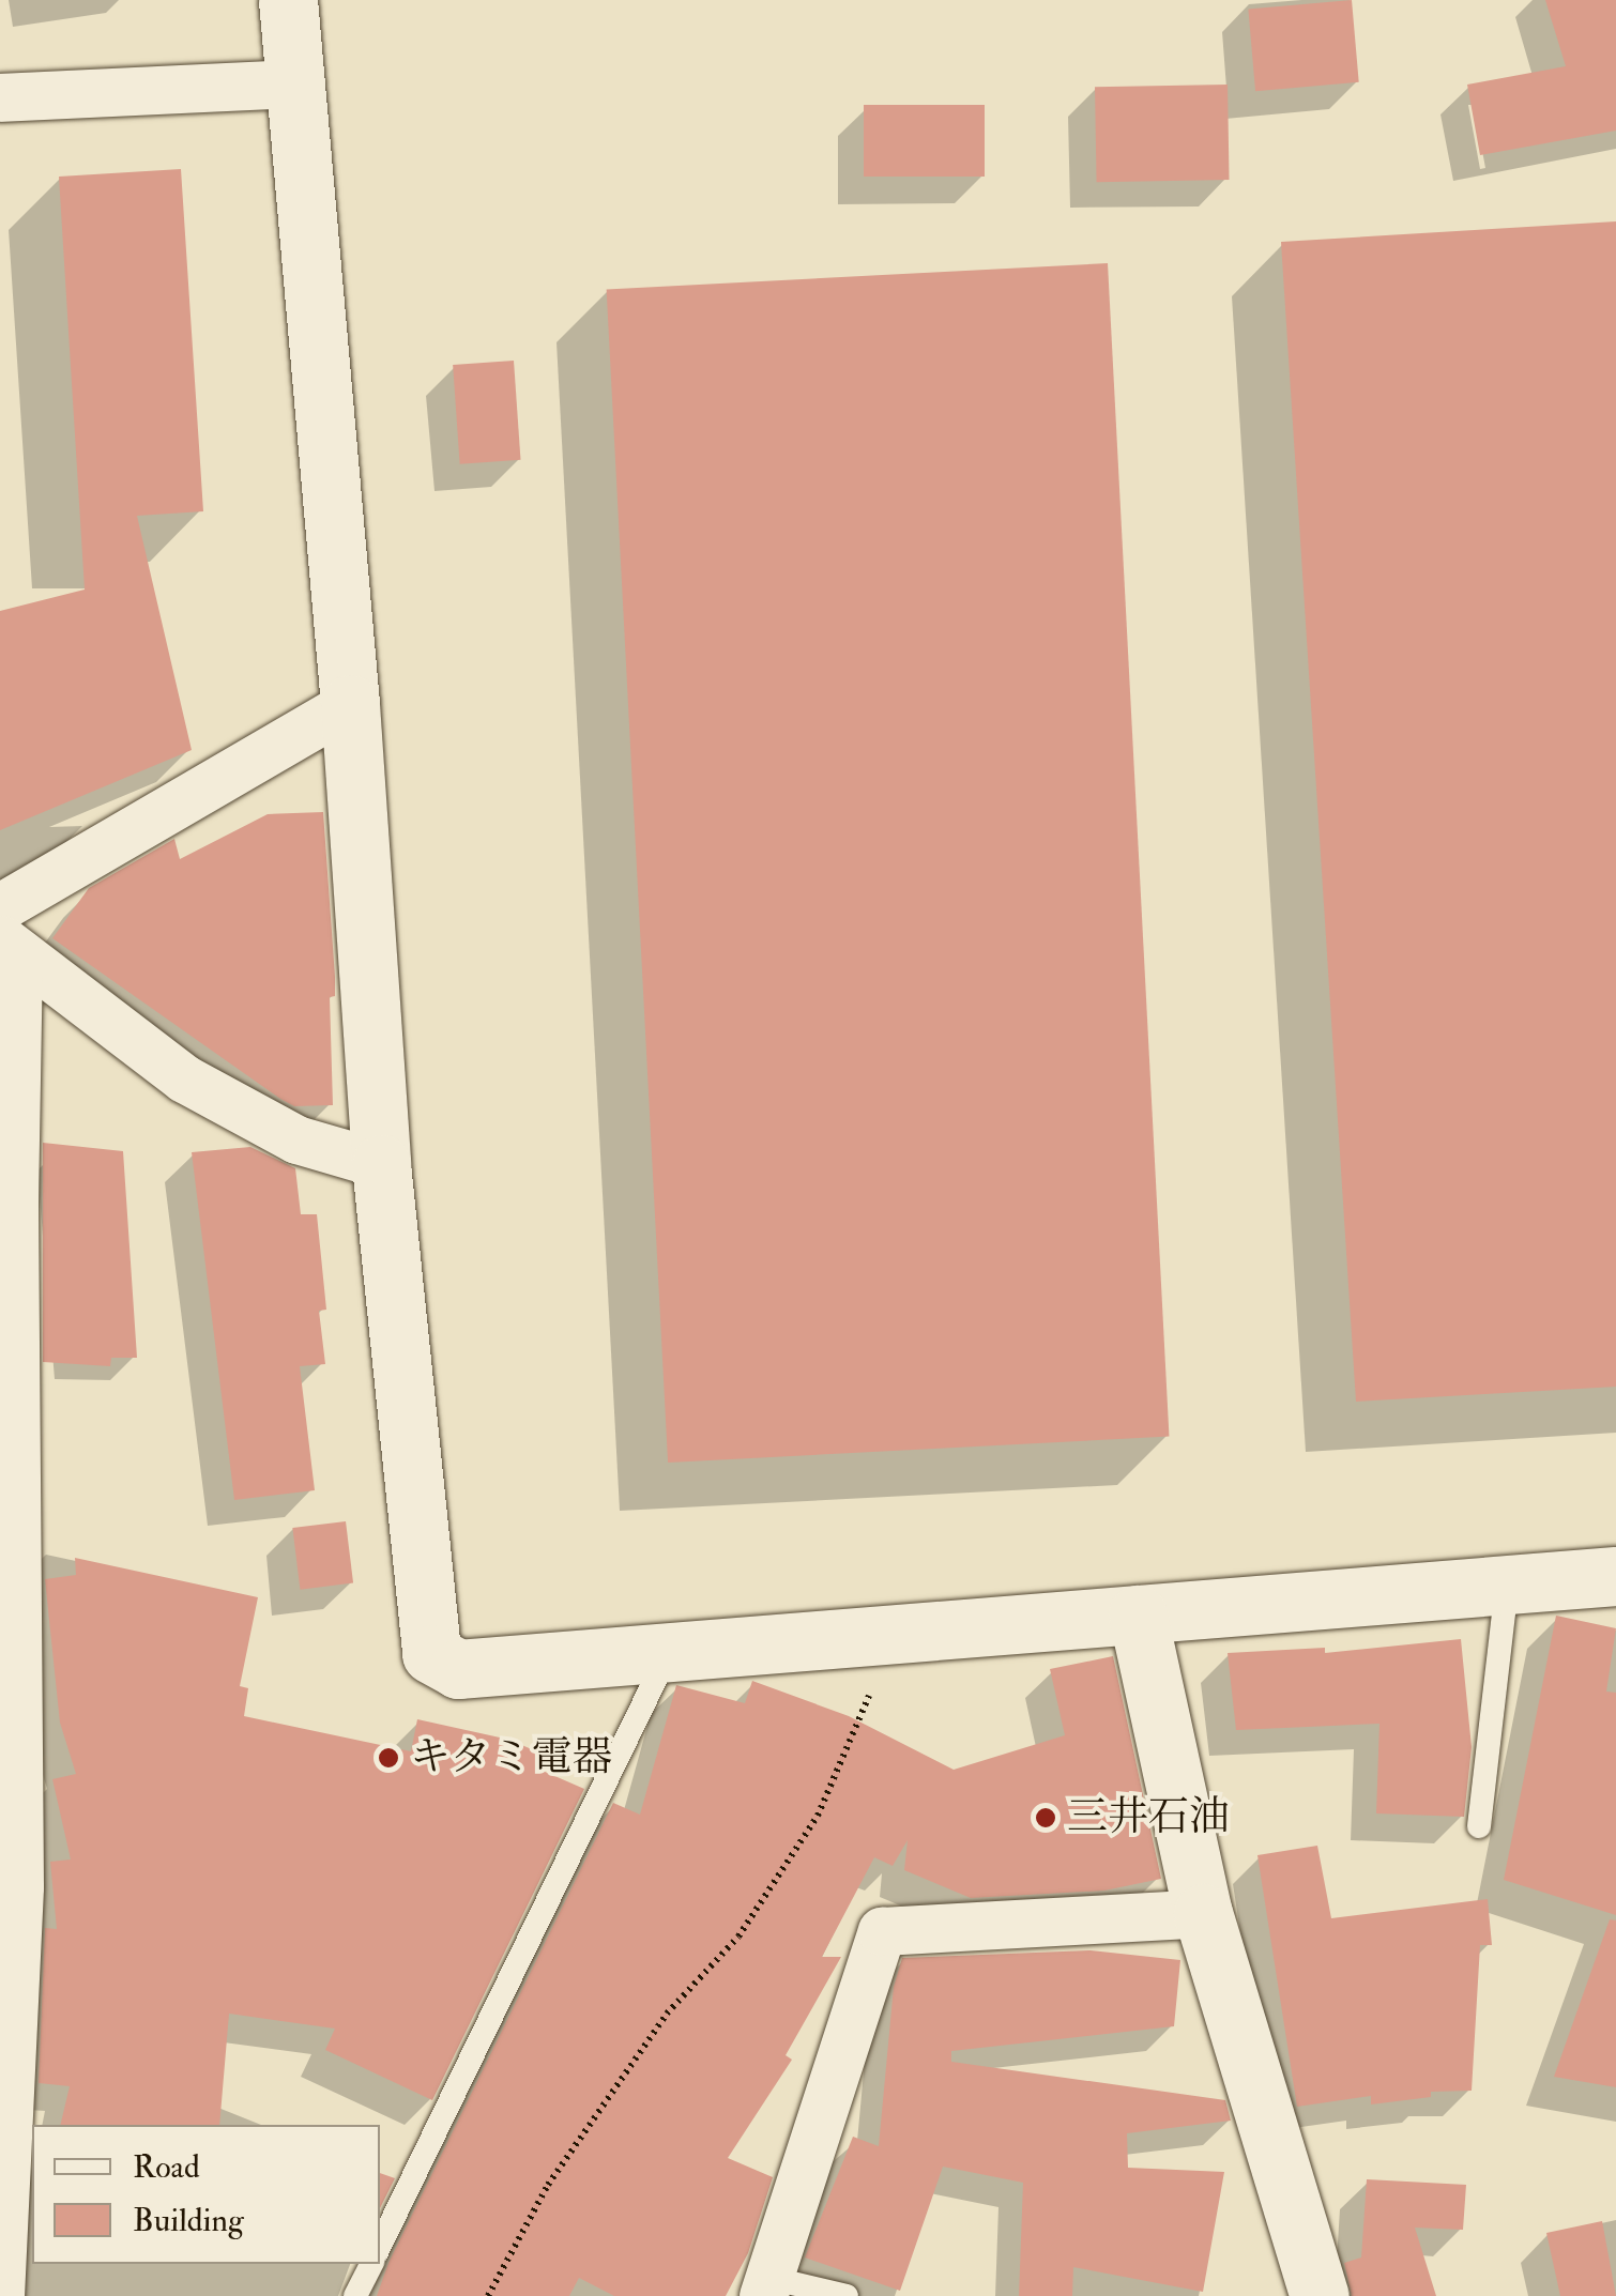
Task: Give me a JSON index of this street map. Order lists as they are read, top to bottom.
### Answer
{
  "places": ["キタミ電器", "三井石油"],
  "legend": ["Road", "Building"]
}
